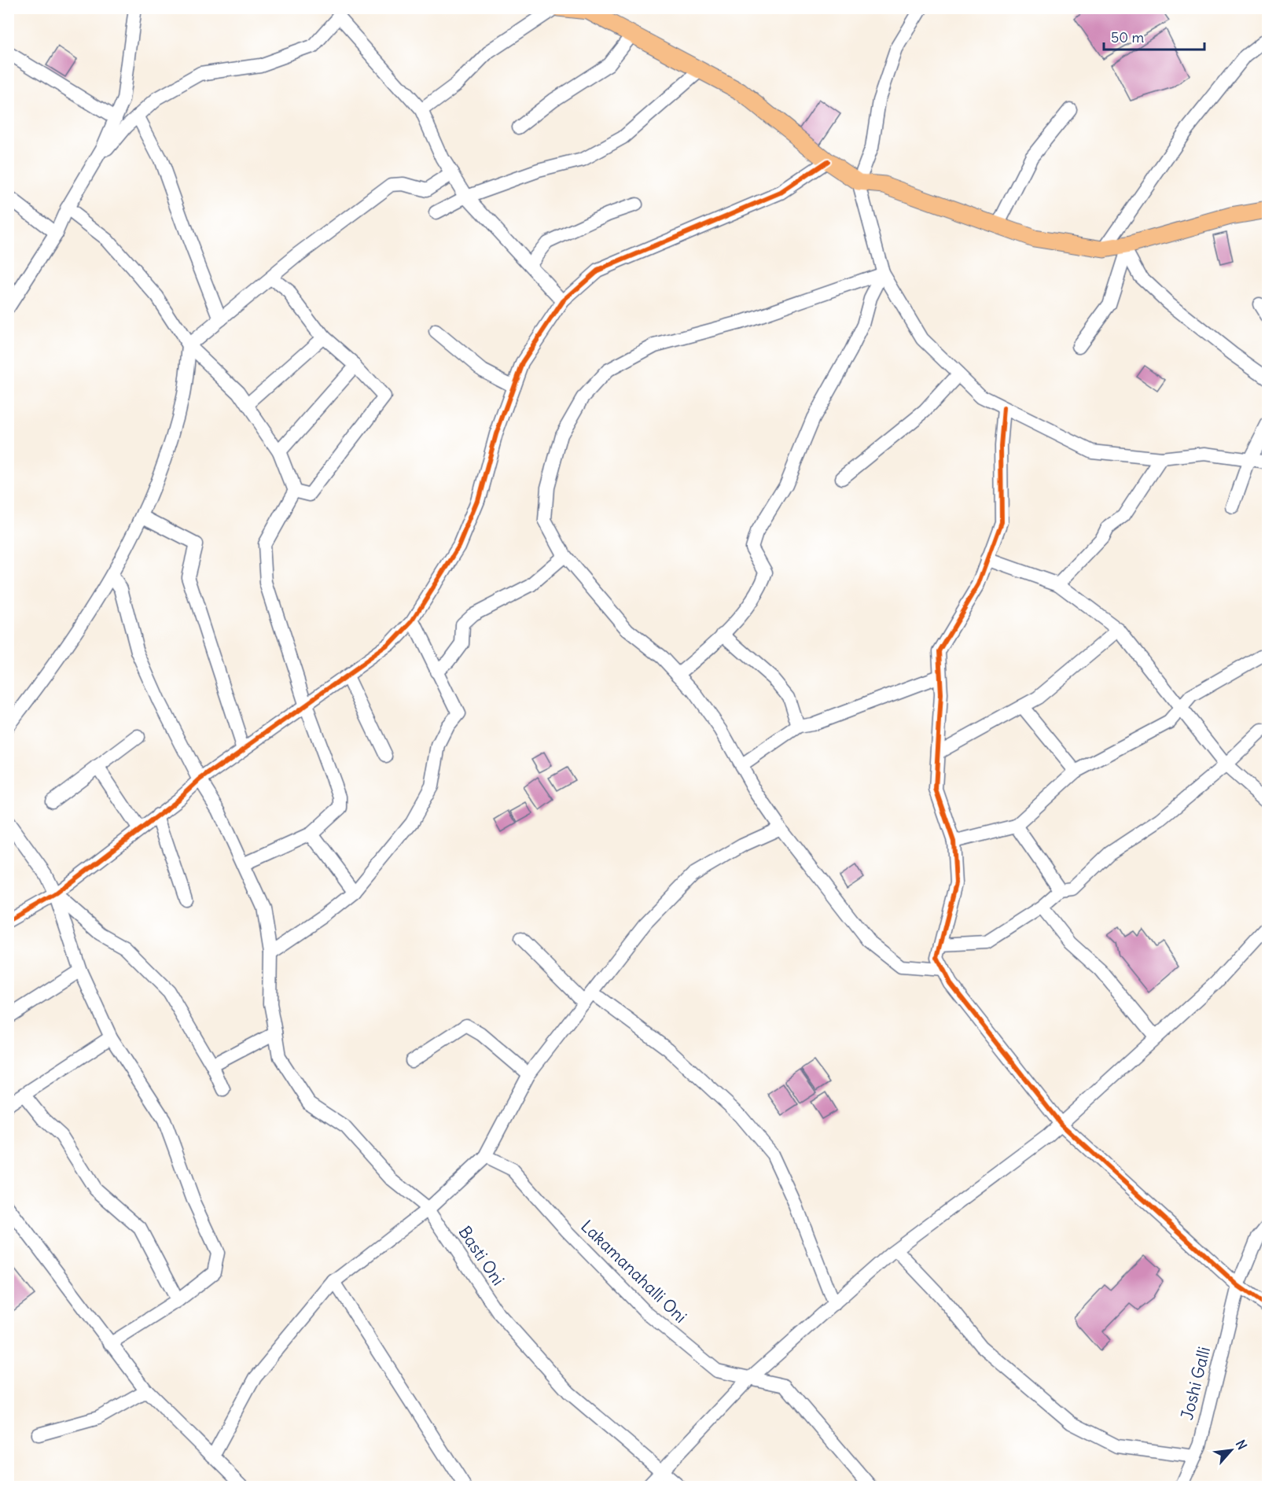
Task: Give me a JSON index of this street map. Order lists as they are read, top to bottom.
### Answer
{
  "streets": {
    "street": ["Basti Oni", "Lakamanahalli Oni", "Joshi Galli"]
  },
  "scale_bar": "50 m",
  "north": "top right"
}
